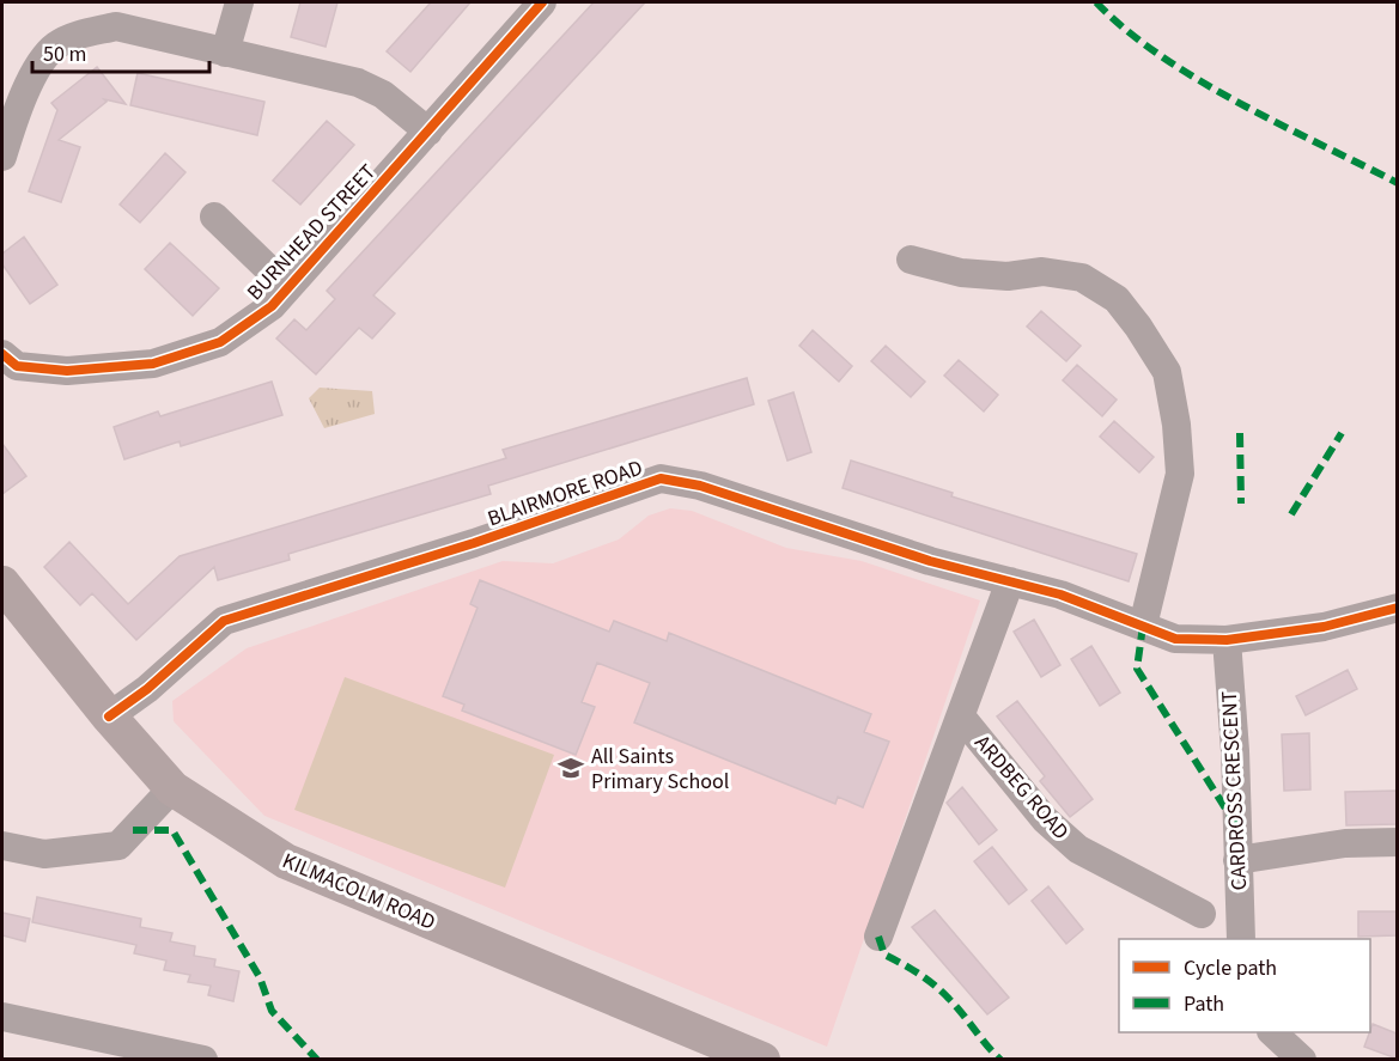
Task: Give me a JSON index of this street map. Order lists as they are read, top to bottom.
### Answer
{
  "streets": {
    "main road": ["KILMACOLM ROAD"],
    "street": [
      "BURNHEAD STREET",
      "BLAIRMORE ROAD",
      "ARDBEG ROAD",
      "CARDROSS CRESCENT"
    ]
  },
  "crossings": [
    ["BLAIRMORE ROAD", "ARDBEG ROAD"],
    ["BLAIRMORE ROAD", "CARDROSS CRESCENT"],
    ["BLAIRMORE ROAD", "KILMACOLM ROAD"]
  ],
  "places": {
    "school or university": ["All Saints Primary School"]
  },
  "legend": ["Cycle path", "Path"],
  "scale_bar": "50 m"
}
